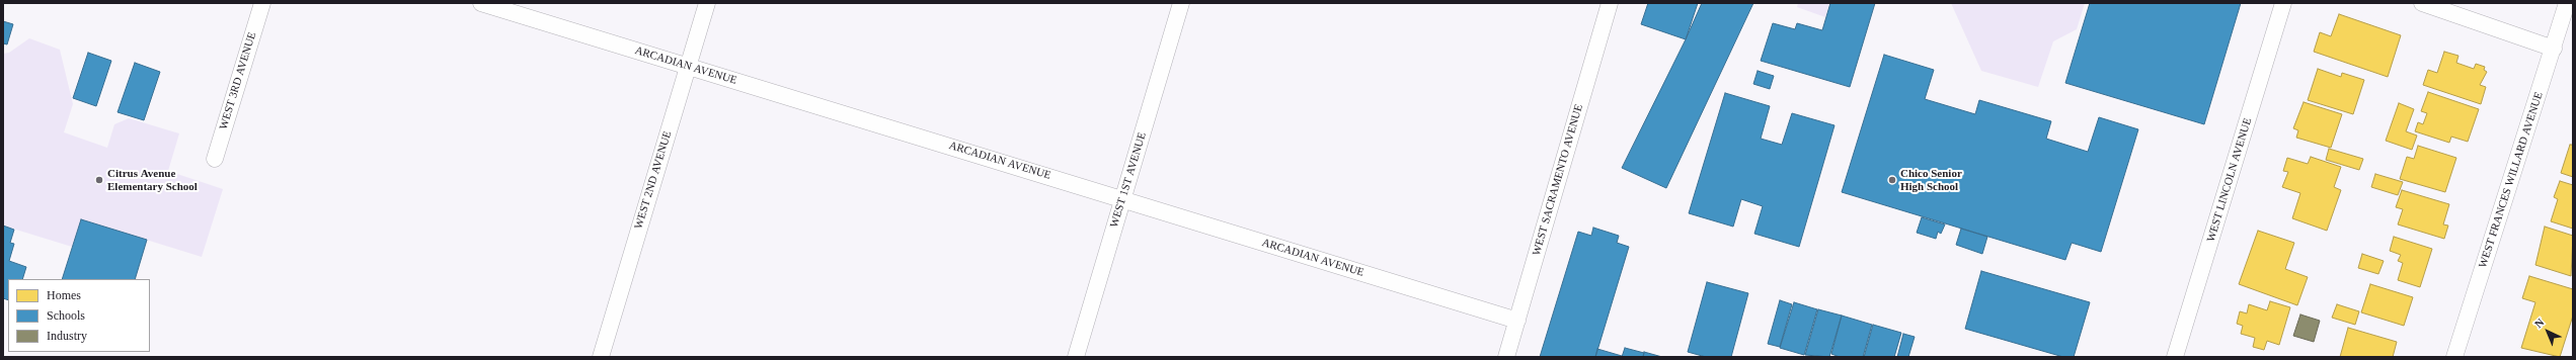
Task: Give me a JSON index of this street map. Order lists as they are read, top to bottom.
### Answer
{
  "streets": {
    "street": [
      "ARCADIAN AVENUE",
      "WEST 3RD AVENUE",
      "WEST 2ND AVENUE",
      "WEST 1ST AVENUE",
      "WEST SACRAMENTO AVENUE",
      "WEST LINCOLN AVENUE",
      "WEST FRANCES WILLARD AVENUE"
    ]
  },
  "crossings": [
    ["ARCADIAN AVENUE", "WEST 2ND AVENUE"],
    ["ARCADIAN AVENUE", "WEST 1ST AVENUE"],
    ["ARCADIAN AVENUE", "WEST SACRAMENTO AVENUE"]
  ],
  "places": ["Citrus Avenue Elementary School", "Chico Senior High School"],
  "legend": ["Homes", "Schools", "Industry"],
  "north": "top left"
}
